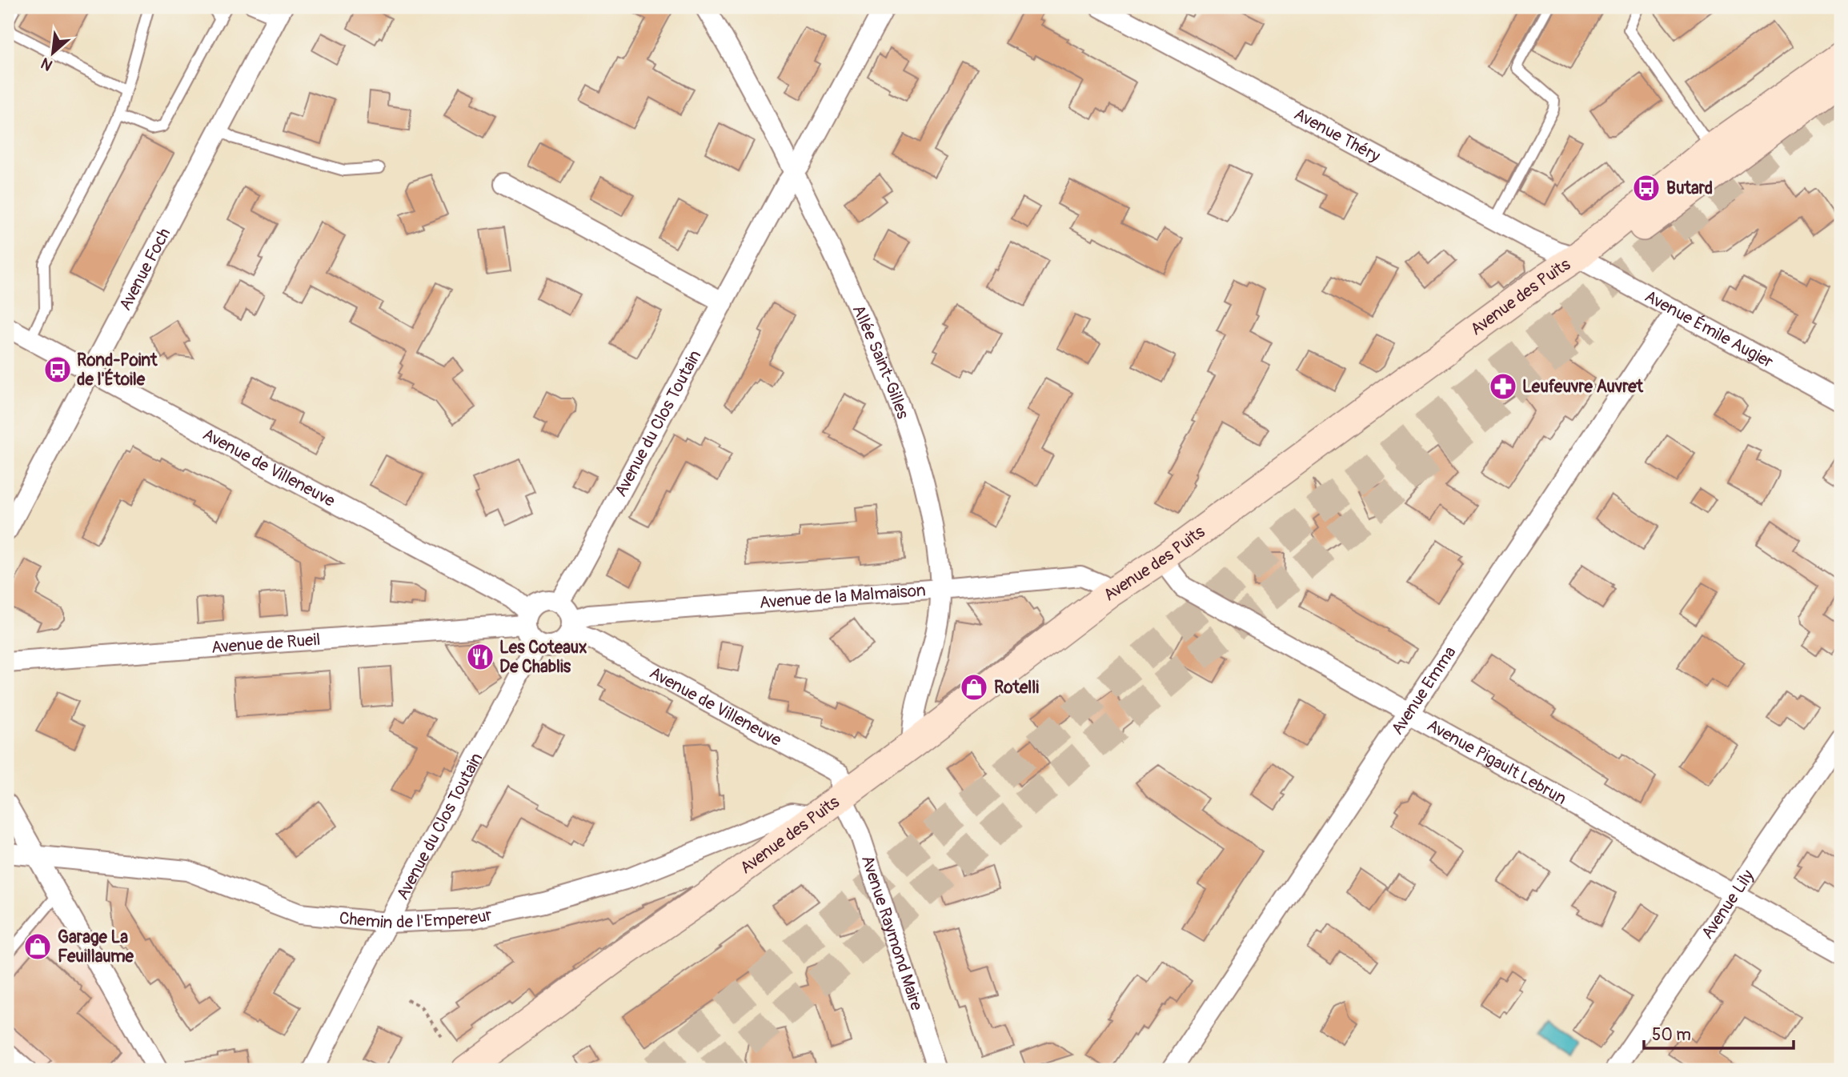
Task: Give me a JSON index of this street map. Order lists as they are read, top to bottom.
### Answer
{
  "streets": {
    "street": [
      "Avenue Théry",
      "Avenue Foch",
      "Avenue des Puits",
      "Avenue Émile Augier",
      "Allée Saint-Gilles",
      "Avenue du Clos Toutain",
      "Avenue de Villeneuve",
      "Avenue de la Malmaison",
      "Avenue de Rueil",
      "Avenue Emma",
      "Avenue Pigault Lebrun",
      "Avenue Lily",
      "Chemin de l'Empereur",
      "Avenue Raymond Maire"
    ]
  },
  "crossings": [
    ["Avenue Théry", "Avenue des Puits"],
    ["Avenue Théry", "Avenue Émile Augier"],
    ["Avenue Foch", "Avenue de Villeneuve"],
    ["Avenue des Puits", "Avenue Émile Augier"],
    ["Avenue des Puits", "Allée Saint-Gilles"],
    ["Avenue des Puits", "Avenue de Villeneuve"],
    ["Avenue des Puits", "Avenue de la Malmaison"],
    ["Avenue des Puits", "Avenue Pigault Lebrun"],
    ["Avenue des Puits", "Chemin de l'Empereur"],
    ["Avenue des Puits", "Avenue Raymond Maire"],
    ["Avenue Émile Augier", "Avenue Emma"],
    ["Allée Saint-Gilles", "Avenue du Clos Toutain"],
    ["Allée Saint-Gilles", "Avenue de la Malmaison"],
    ["Avenue du Clos Toutain", "Avenue de Villeneuve"],
    ["Avenue du Clos Toutain", "Avenue de la Malmaison"],
    ["Avenue du Clos Toutain", "Avenue de Rueil"],
    ["Avenue du Clos Toutain", "Chemin de l'Empereur"],
    ["Avenue de Villeneuve", "Avenue de la Malmaison"],
    ["Avenue de Villeneuve", "Avenue de Rueil"],
    ["Avenue de Villeneuve", "Avenue Raymond Maire"],
    ["Avenue de la Malmaison", "Avenue de Rueil"],
    ["Avenue Emma", "Avenue Pigault Lebrun"],
    ["Avenue Pigault Lebrun", "Avenue Lily"]
  ],
  "places": {
    "bus stop": ["Butard", "Rond-Point de l'Étoile"],
    "pharmacy": ["Leufeuvre Auvret"],
    "restaurant": ["Les Coteaux De Chablis"],
    "shop": ["Rotelli", "Garage La Feuillaume"]
  },
  "scale_bar": "50 m",
  "north": "bottom left"
}
